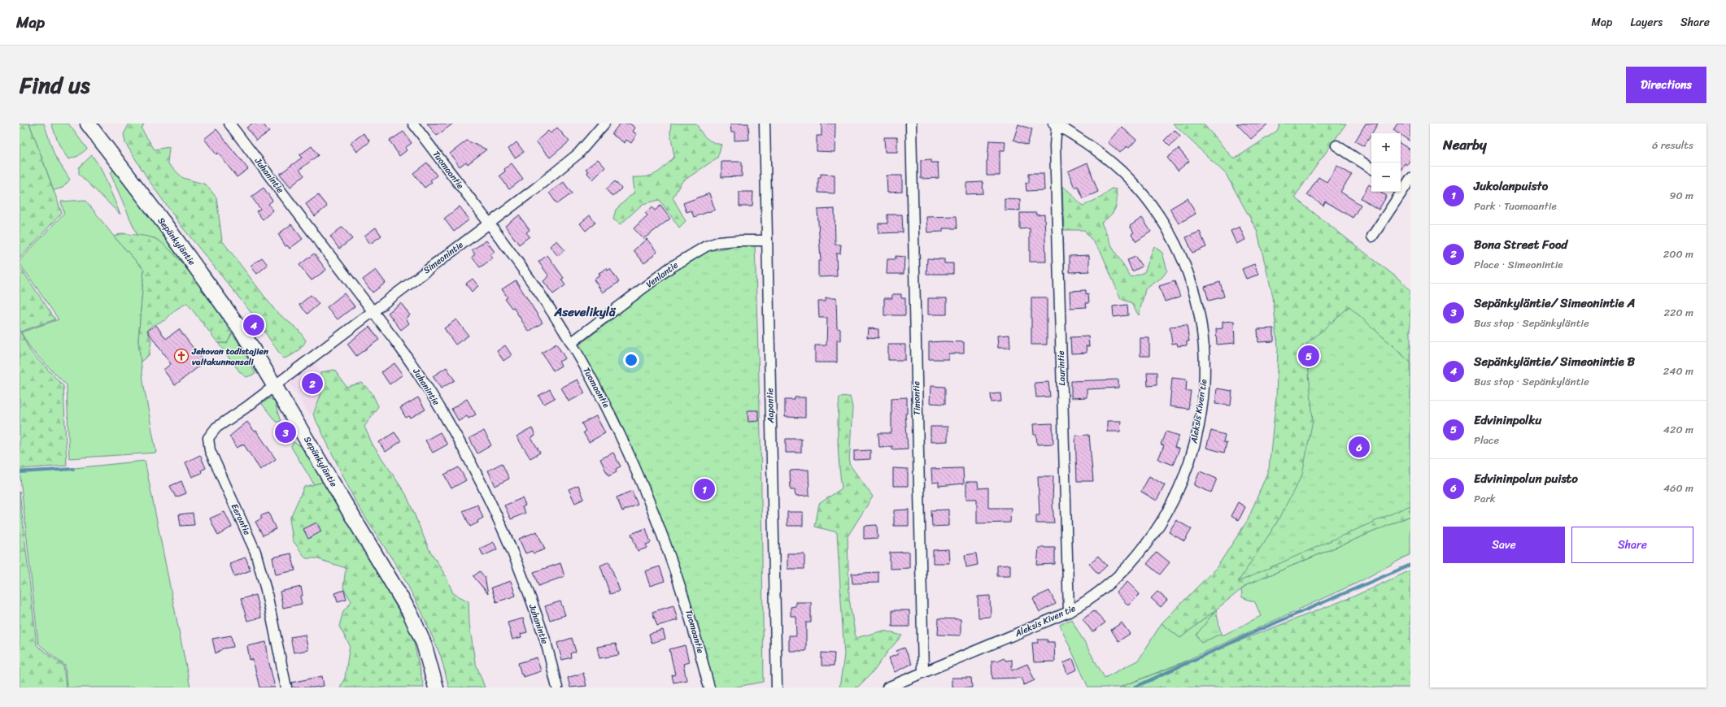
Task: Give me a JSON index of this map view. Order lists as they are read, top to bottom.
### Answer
{
  "streets": {
    "main road": ["Sepänkyläntie"],
    "street": [
      "Tuomaantie",
      "Juhanintie",
      "Simeonintie",
      "Venlantie",
      "Laurintie",
      "Timontie",
      "Aapontie",
      "Aleksis Kiven tie",
      "Eerontie"
    ]
  },
  "crossings": [
    ["Tuomaantie", "Simeonintie"],
    ["Tuomaantie", "Venlantie"],
    ["Juhanintie", "Simeonintie"],
    ["Sepänkyläntie", "Simeonintie"],
    ["Sepänkyläntie", "Eerontie"],
    ["Simeonintie", "Eerontie"],
    ["Venlantie", "Aapontie"],
    ["Laurintie", "Aleksis Kiven tie"],
    ["Timontie", "Aleksis Kiven tie"]
  ],
  "districts": ["Asevelikylä"],
  "places": {
    "church": ["Jehovan todistajien valtakunnansali"]
  },
  "page": {
    "header": "Map",
    "nav": ["Map", "Layers", "Share"],
    "title": "Find us",
    "buttons": [
      "Directions",
      ["Save", "Share"]
    ],
    "heading": ["Nearby", "6 results"],
    "map_buttons": ["+", "−"],
    "list": [
      {
        "mark": "1",
        "name": "Jukolanpuisto",
        "note": "Park · Tuomaantie",
        "value": "90 m"
      },
      {
        "mark": "2",
        "name": "Bona Street Food",
        "note": "Place · Simeonintie",
        "value": "200 m"
      },
      {
        "mark": "3",
        "name": "Sepänkyläntie/ Simeonintie A",
        "note": "Bus stop · Sepänkyläntie",
        "value": "220 m"
      },
      {
        "mark": "4",
        "name": "Sepänkyläntie/ Simeonintie B",
        "note": "Bus stop · Sepänkyläntie",
        "value": "240 m"
      },
      {
        "mark": "5",
        "name": "Edvininpolku",
        "note": "Place",
        "value": "420 m"
      },
      {
        "mark": "6",
        "name": "Edvininpolun puisto",
        "note": "Park",
        "value": "460 m"
      }
    ],
    "pins": [
      "4",
      "5",
      "2",
      "3",
      "6",
      "1"
    ]
  }
}
